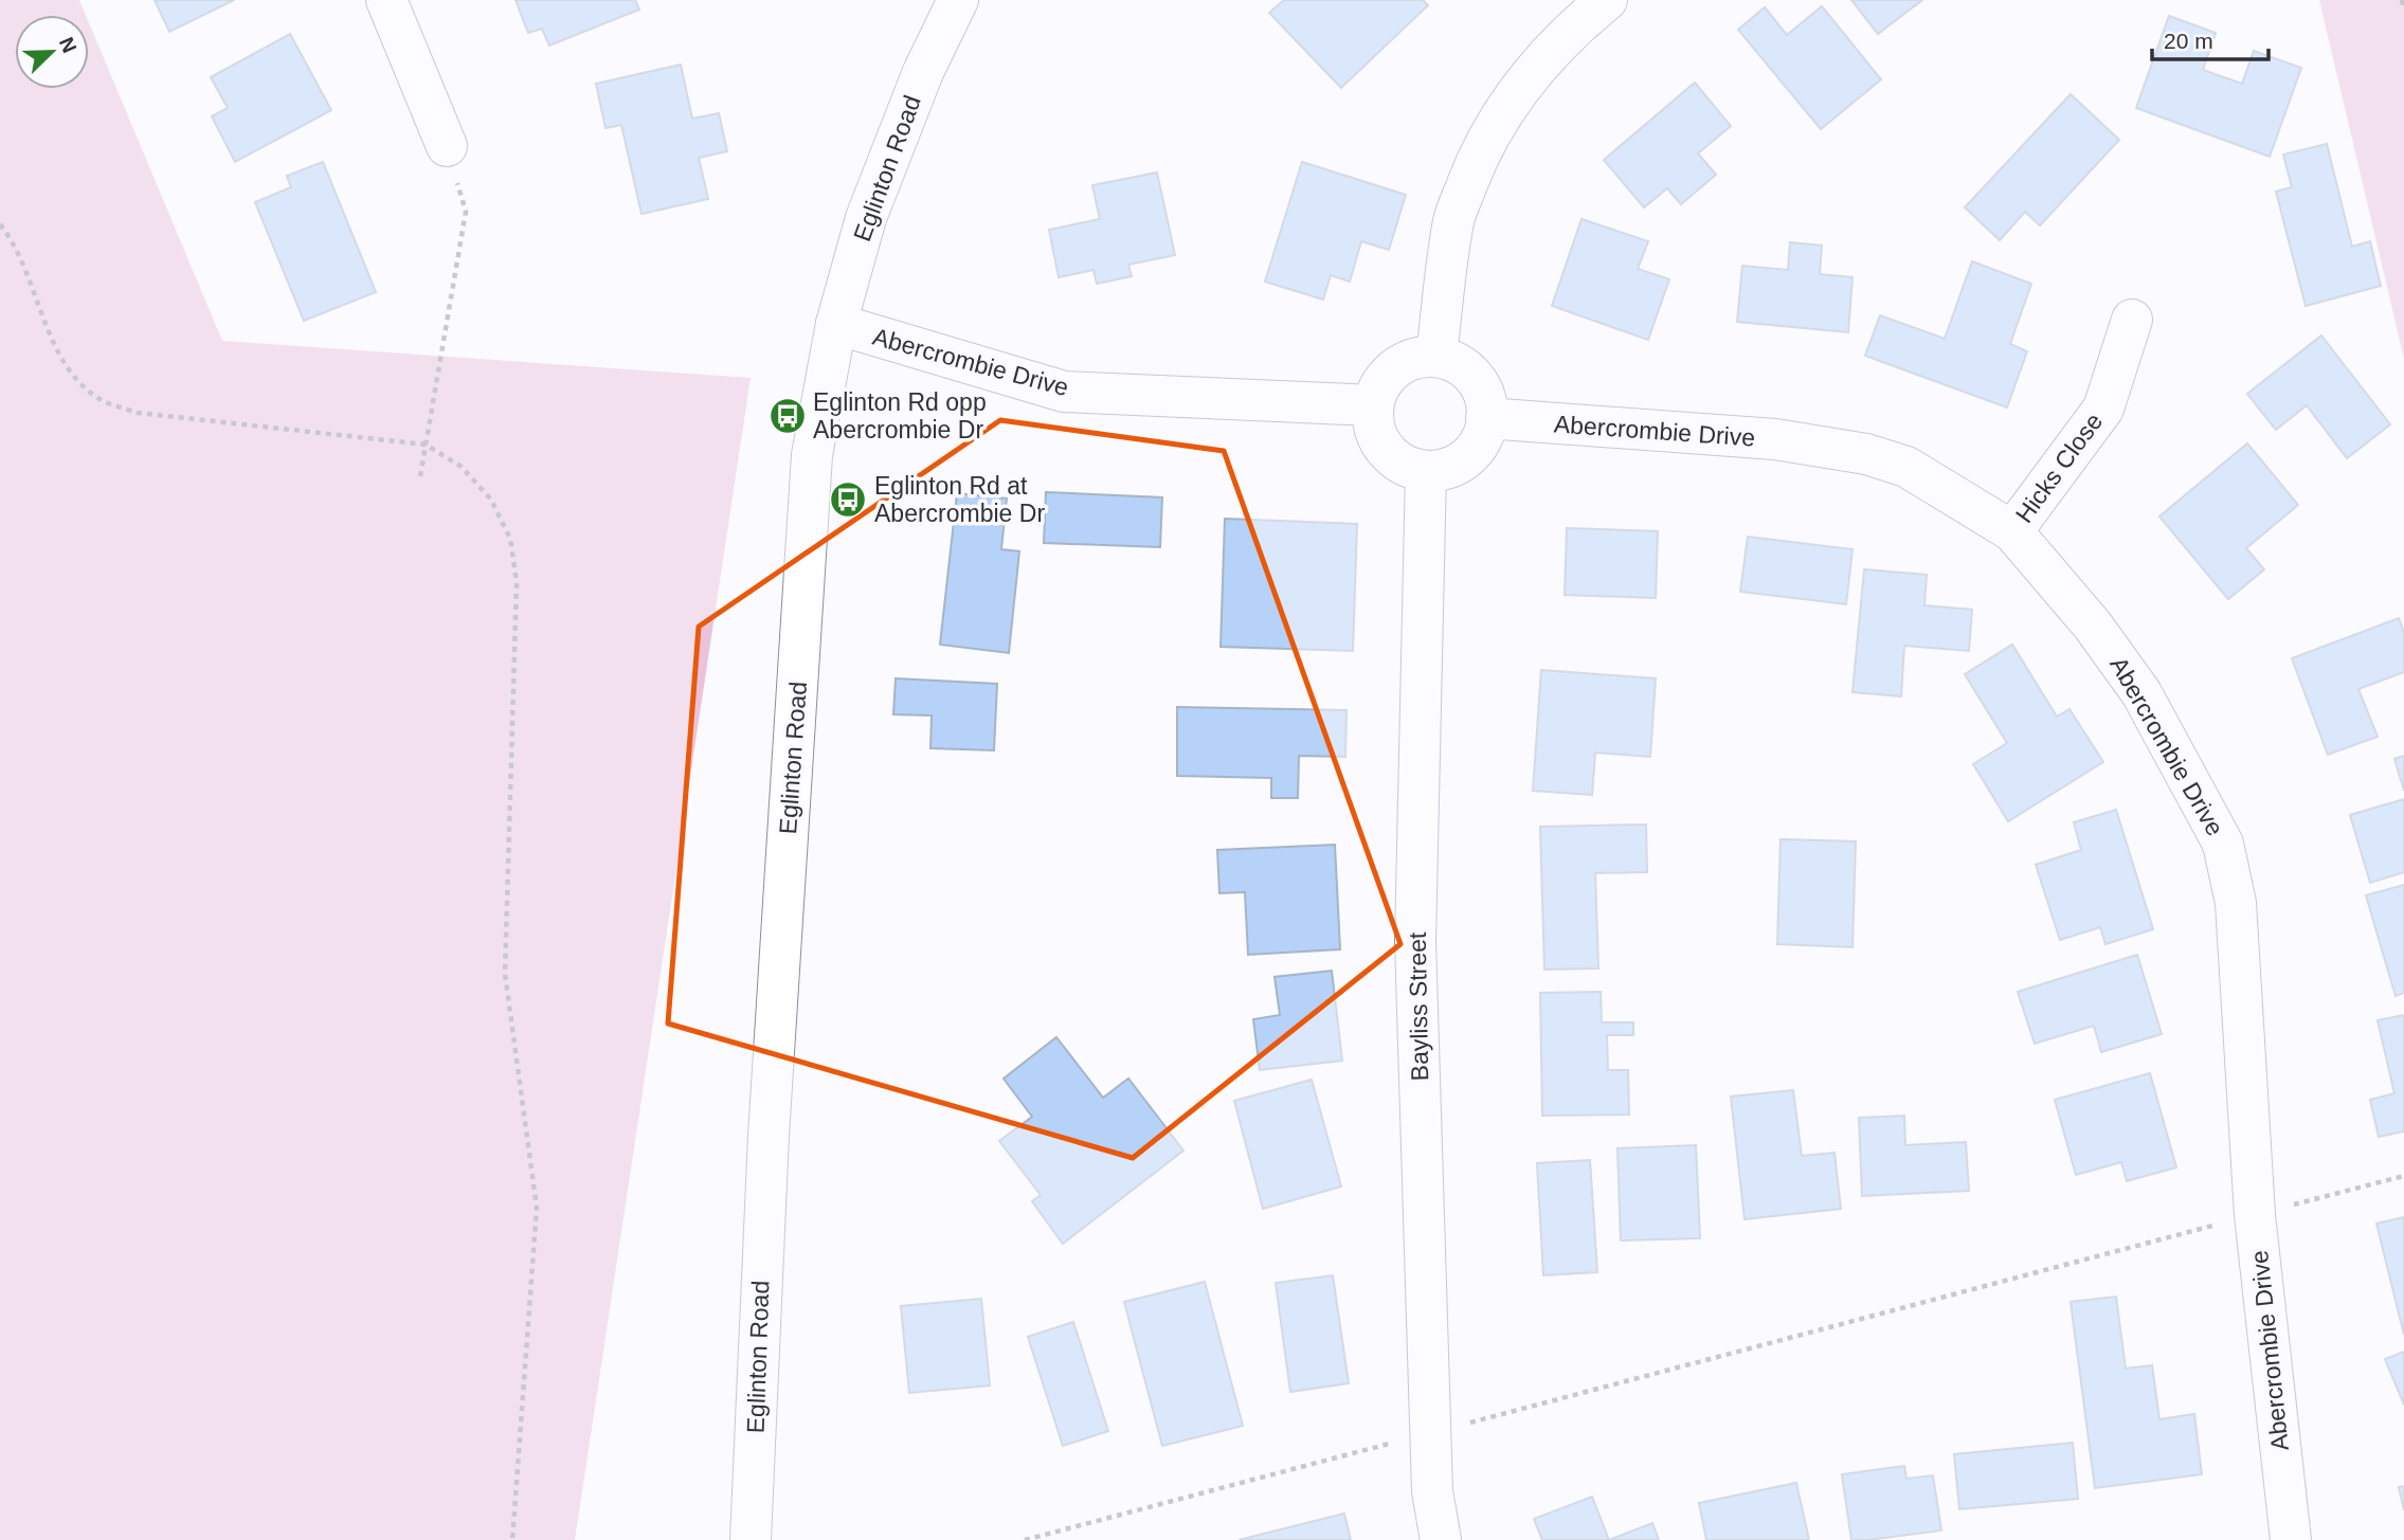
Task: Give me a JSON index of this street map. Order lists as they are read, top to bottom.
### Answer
{
  "streets": {
    "street": [
      "Eglinton Road",
      "Abercrombie Drive",
      "Hicks Close",
      "Bayliss Street"
    ]
  },
  "crossings": [
    ["Eglinton Road", "Abercrombie Drive"],
    ["Abercrombie Drive", "Hicks Close"],
    ["Abercrombie Drive", "Bayliss Street"]
  ],
  "places": {
    "bus stop": ["Eglinton Rd opp Abercrombie Dr", "Eglinton Rd at Abercrombie Dr"]
  },
  "scale_bar": "20 m",
  "north": "top right"
}
